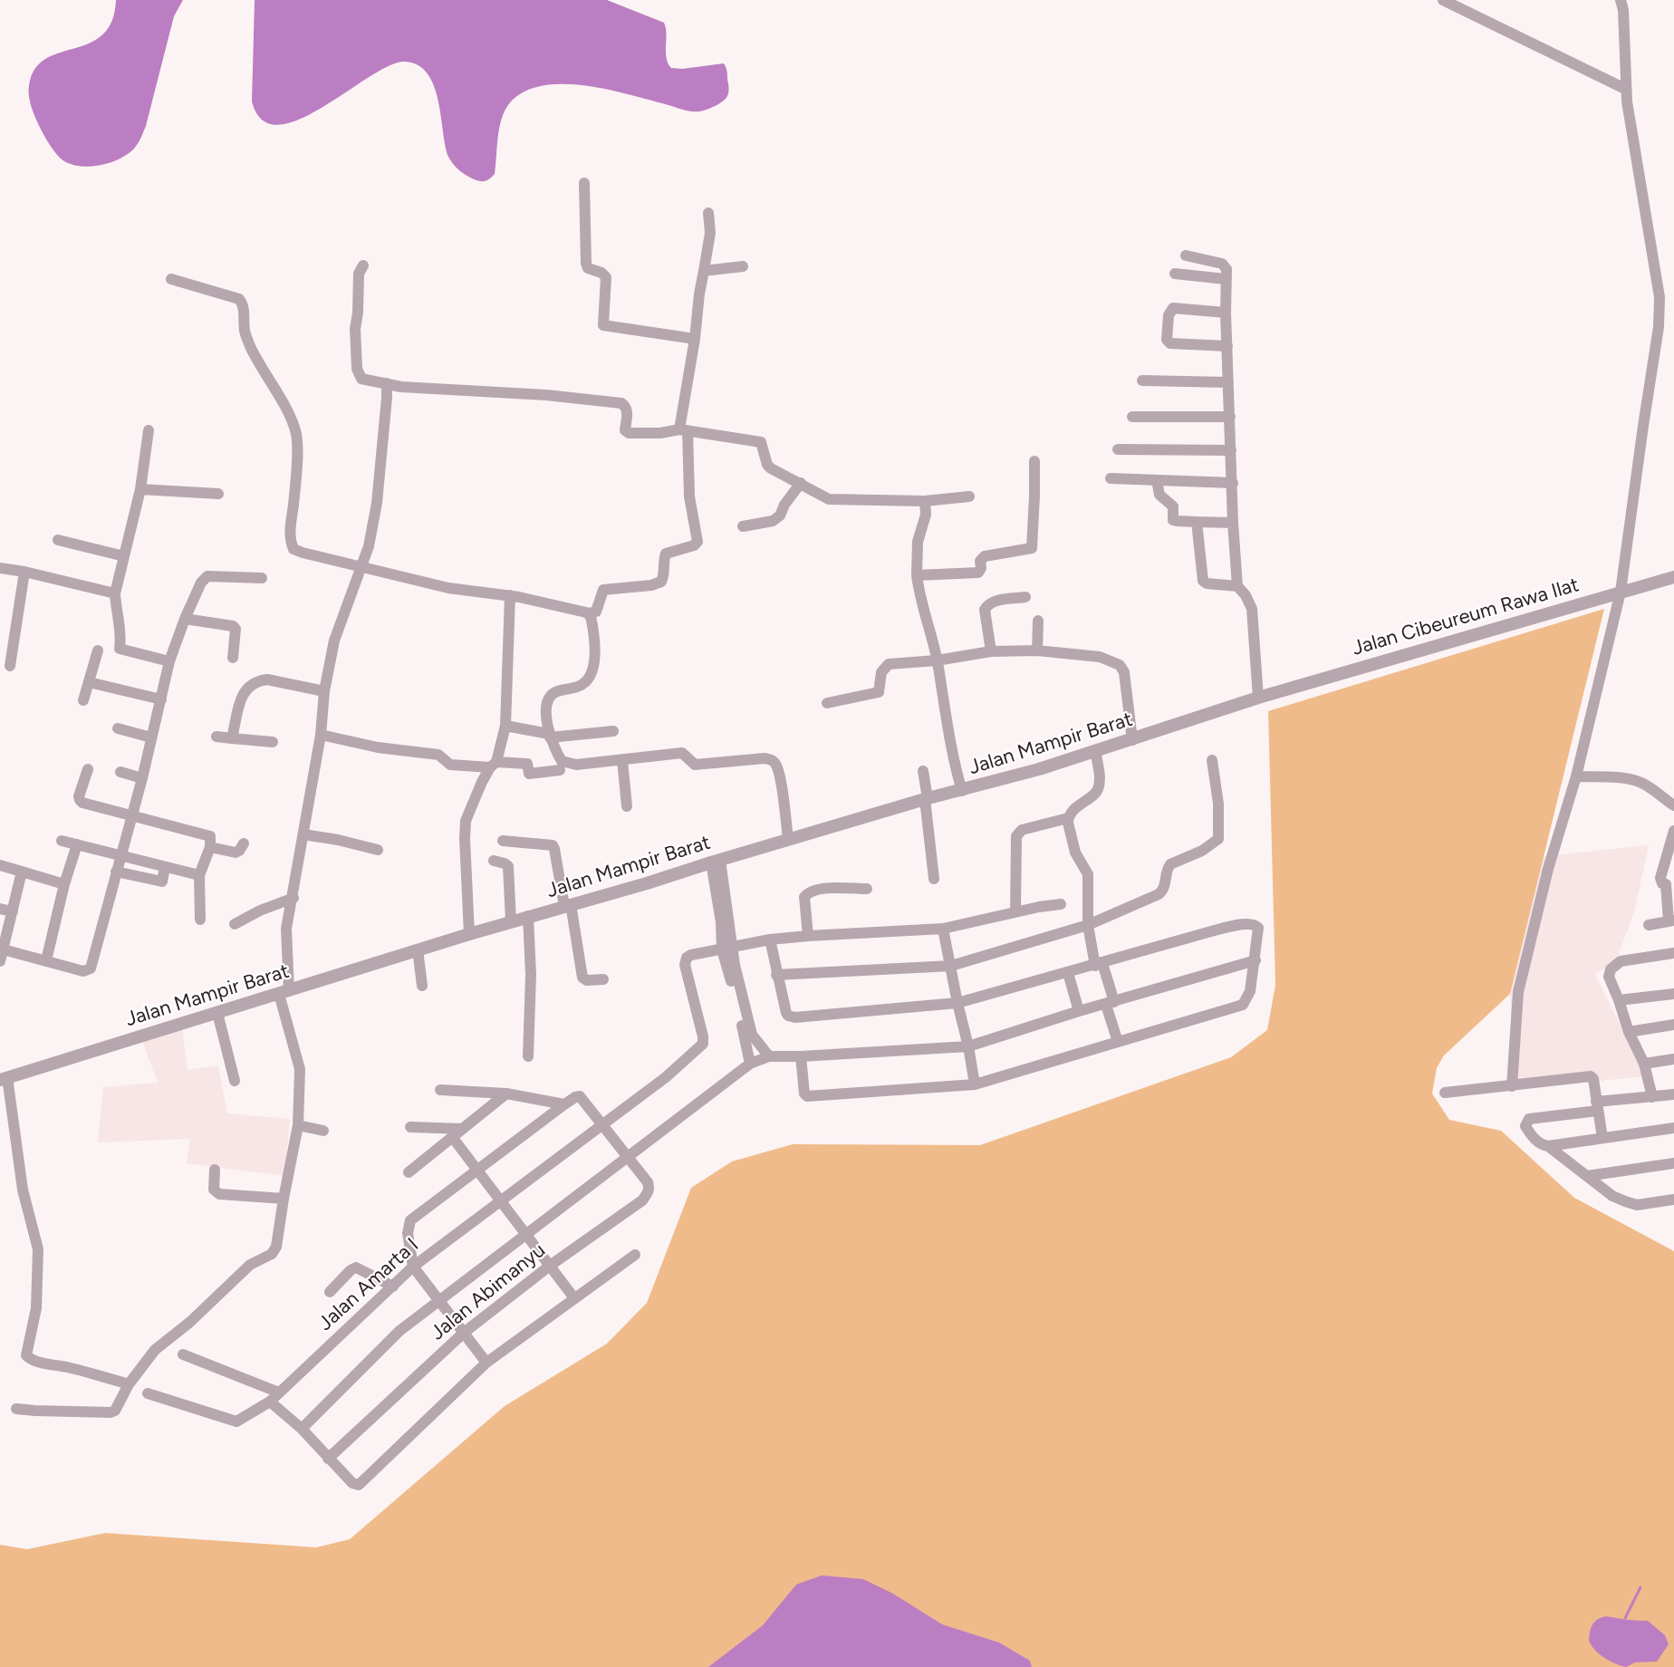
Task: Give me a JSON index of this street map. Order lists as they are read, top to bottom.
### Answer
{
  "streets": {
    "street": [
      "Jalan Cibeureum Rawa Ilat",
      "Jalan Mampir Barat",
      "Jalan Amarta I",
      "Jalan Abimanyu"
    ]
  },
  "crossings": [
    ["Jalan Cibeureum Rawa Ilat", "Jalan Mampir Barat"]
  ]
}
